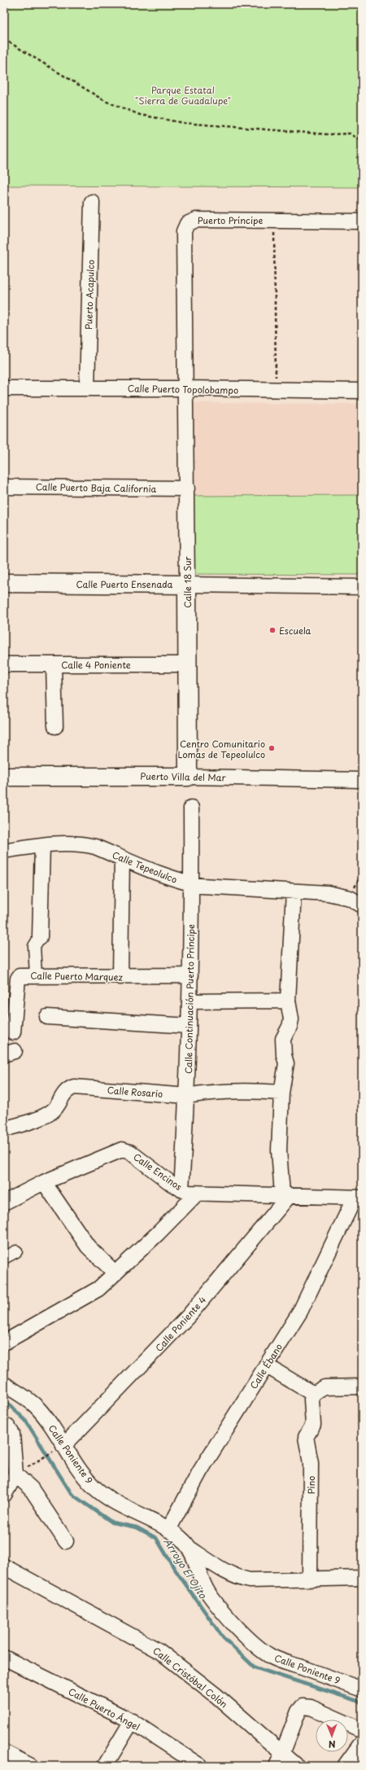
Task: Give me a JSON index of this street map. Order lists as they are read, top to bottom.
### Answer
{
  "streets": {
    "street": [
      "Puerto Príncipe",
      "Puerto Acapulco",
      "Calle Puerto Topolobampo",
      "Calle Puerto Baja California",
      "Calle 18 Sur",
      "Calle Puerto Ensenada",
      "Calle 4 Poniente",
      "Puerto Villa del Mar",
      "Calle Tepeolulco",
      "Calle Puerto Marquez",
      "Calle Continuación Puerto Príncipe",
      "Calle Rosario",
      "Calle Encinos",
      "Calle Poniente 4",
      "Calle Ébano",
      "Calle Poniente 9",
      "Pino",
      "Calle Cristóbal Colón",
      "Calle Puerto Ángel"
    ]
  },
  "crossings": [
    ["Puerto Príncipe", "Calle Puerto Topolobampo"],
    ["Puerto Príncipe", "Calle 18 Sur"],
    ["Puerto Acapulco", "Calle Puerto Topolobampo"],
    ["Calle Puerto Topolobampo", "Calle 18 Sur"],
    ["Calle Puerto Baja California", "Calle 18 Sur"],
    ["Calle 18 Sur", "Calle Puerto Ensenada"],
    ["Calle 18 Sur", "Calle 4 Poniente"],
    ["Calle 18 Sur", "Puerto Villa del Mar"],
    ["Calle Tepeolulco", "Calle Continuación Puerto Príncipe"],
    ["Calle Puerto Marquez", "Calle Continuación Puerto Príncipe"],
    ["Calle Continuación Puerto Príncipe", "Calle Rosario"],
    ["Calle Continuación Puerto Príncipe", "Calle Encinos"],
    ["Calle Encinos", "Calle Poniente 4"],
    ["Calle Encinos", "Calle Ébano"],
    ["Calle Poniente 4", "Calle Poniente 9"],
    ["Calle Ébano", "Calle Poniente 9"]
  ],
  "water": ["Arroyo El Ojito"],
  "parks": ["Parque Estatal \"Sierra de Guadalupe\""],
  "places": ["Escuela", "Centro Comunitario Lomas de Tepeolulco"],
  "north": "bottom"
}
